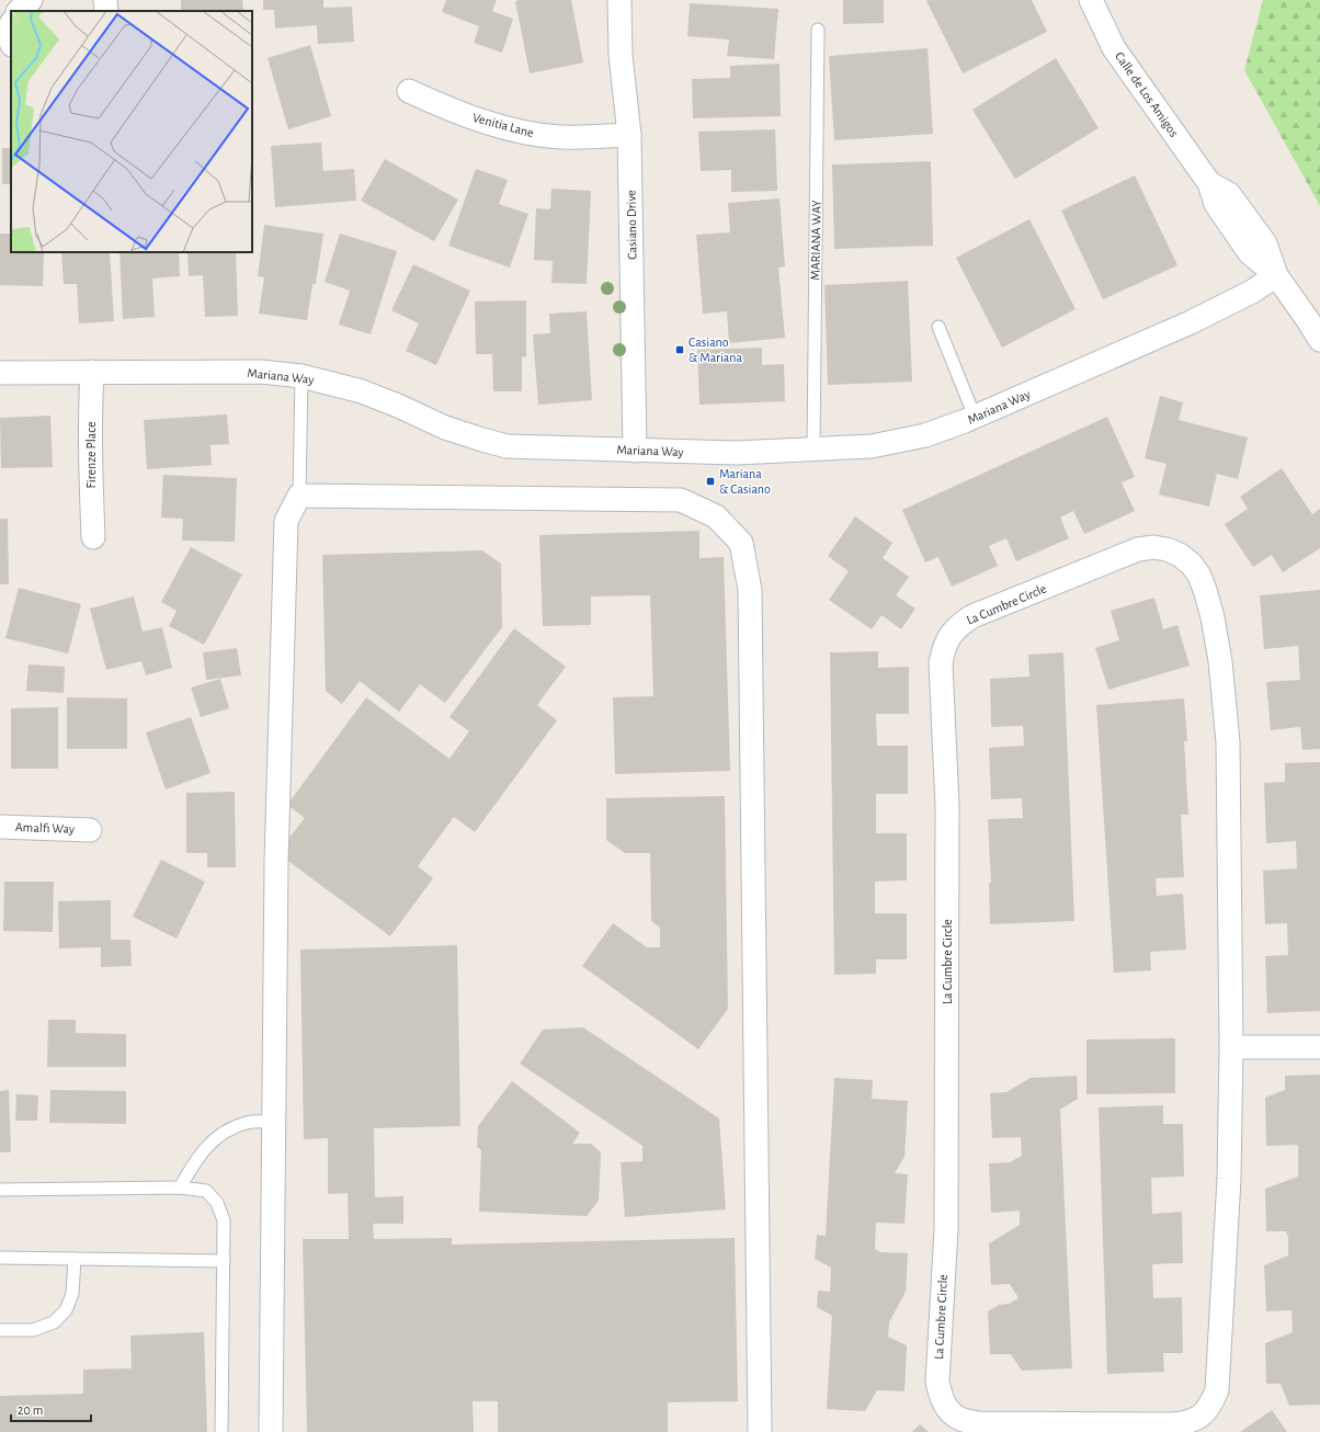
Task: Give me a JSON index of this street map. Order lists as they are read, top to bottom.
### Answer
{
  "streets": {
    "street": [
      "Calle de Los Amigos",
      "Venitia Lane",
      "Casiano Drive",
      "Mariana Way",
      "Firenze Place",
      "La Cumbre Circle",
      "Amalfi Way"
    ],
    "lane": ["MARIANA WAY"]
  },
  "crossings": [
    ["Calle de Los Amigos", "Mariana Way"],
    ["Venitia Lane", "Casiano Drive"],
    ["Casiano Drive", "Mariana Way"],
    ["MARIANA WAY", "Mariana Way"],
    ["Mariana Way", "Firenze Place"]
  ],
  "places": {
    "transit": ["Casiano & Mariana", "Mariana & Casiano"]
  },
  "scale_bar": "20 m"
}
